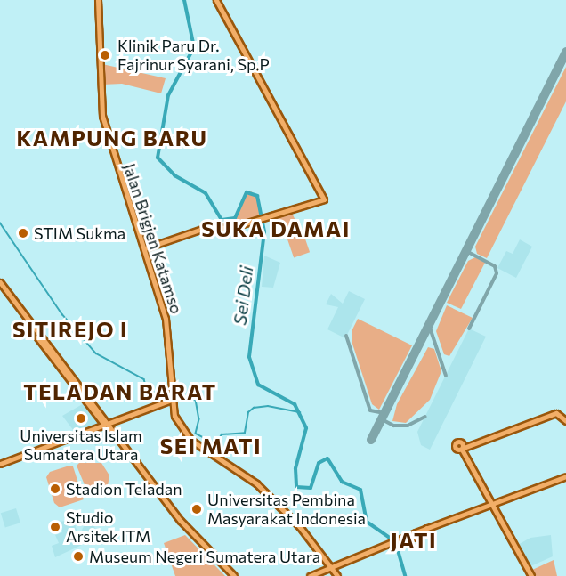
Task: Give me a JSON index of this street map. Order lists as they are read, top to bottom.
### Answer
{
  "streets": {
    "main road": ["Jalan Brigjen Katamso"]
  },
  "districts": [
    "KAMPUNG BARU",
    "SUKA DAMAI",
    "SITIREJO I",
    "TELADAN BARAT",
    "SEI MATI",
    "JATI"
  ],
  "water": ["Sei Deli"],
  "places": [
    "Klinik Paru Dr. Fajrinur Syarani, Sp.P",
    "STIM Sukma",
    "Universitas Islam Sumatera Utara",
    "Stadion Teladan",
    "Universitas Pembina Masyarakat Indonesia",
    "Studio Arsitek ITM",
    "Museum Negeri Sumatera Utara"
  ]
}
